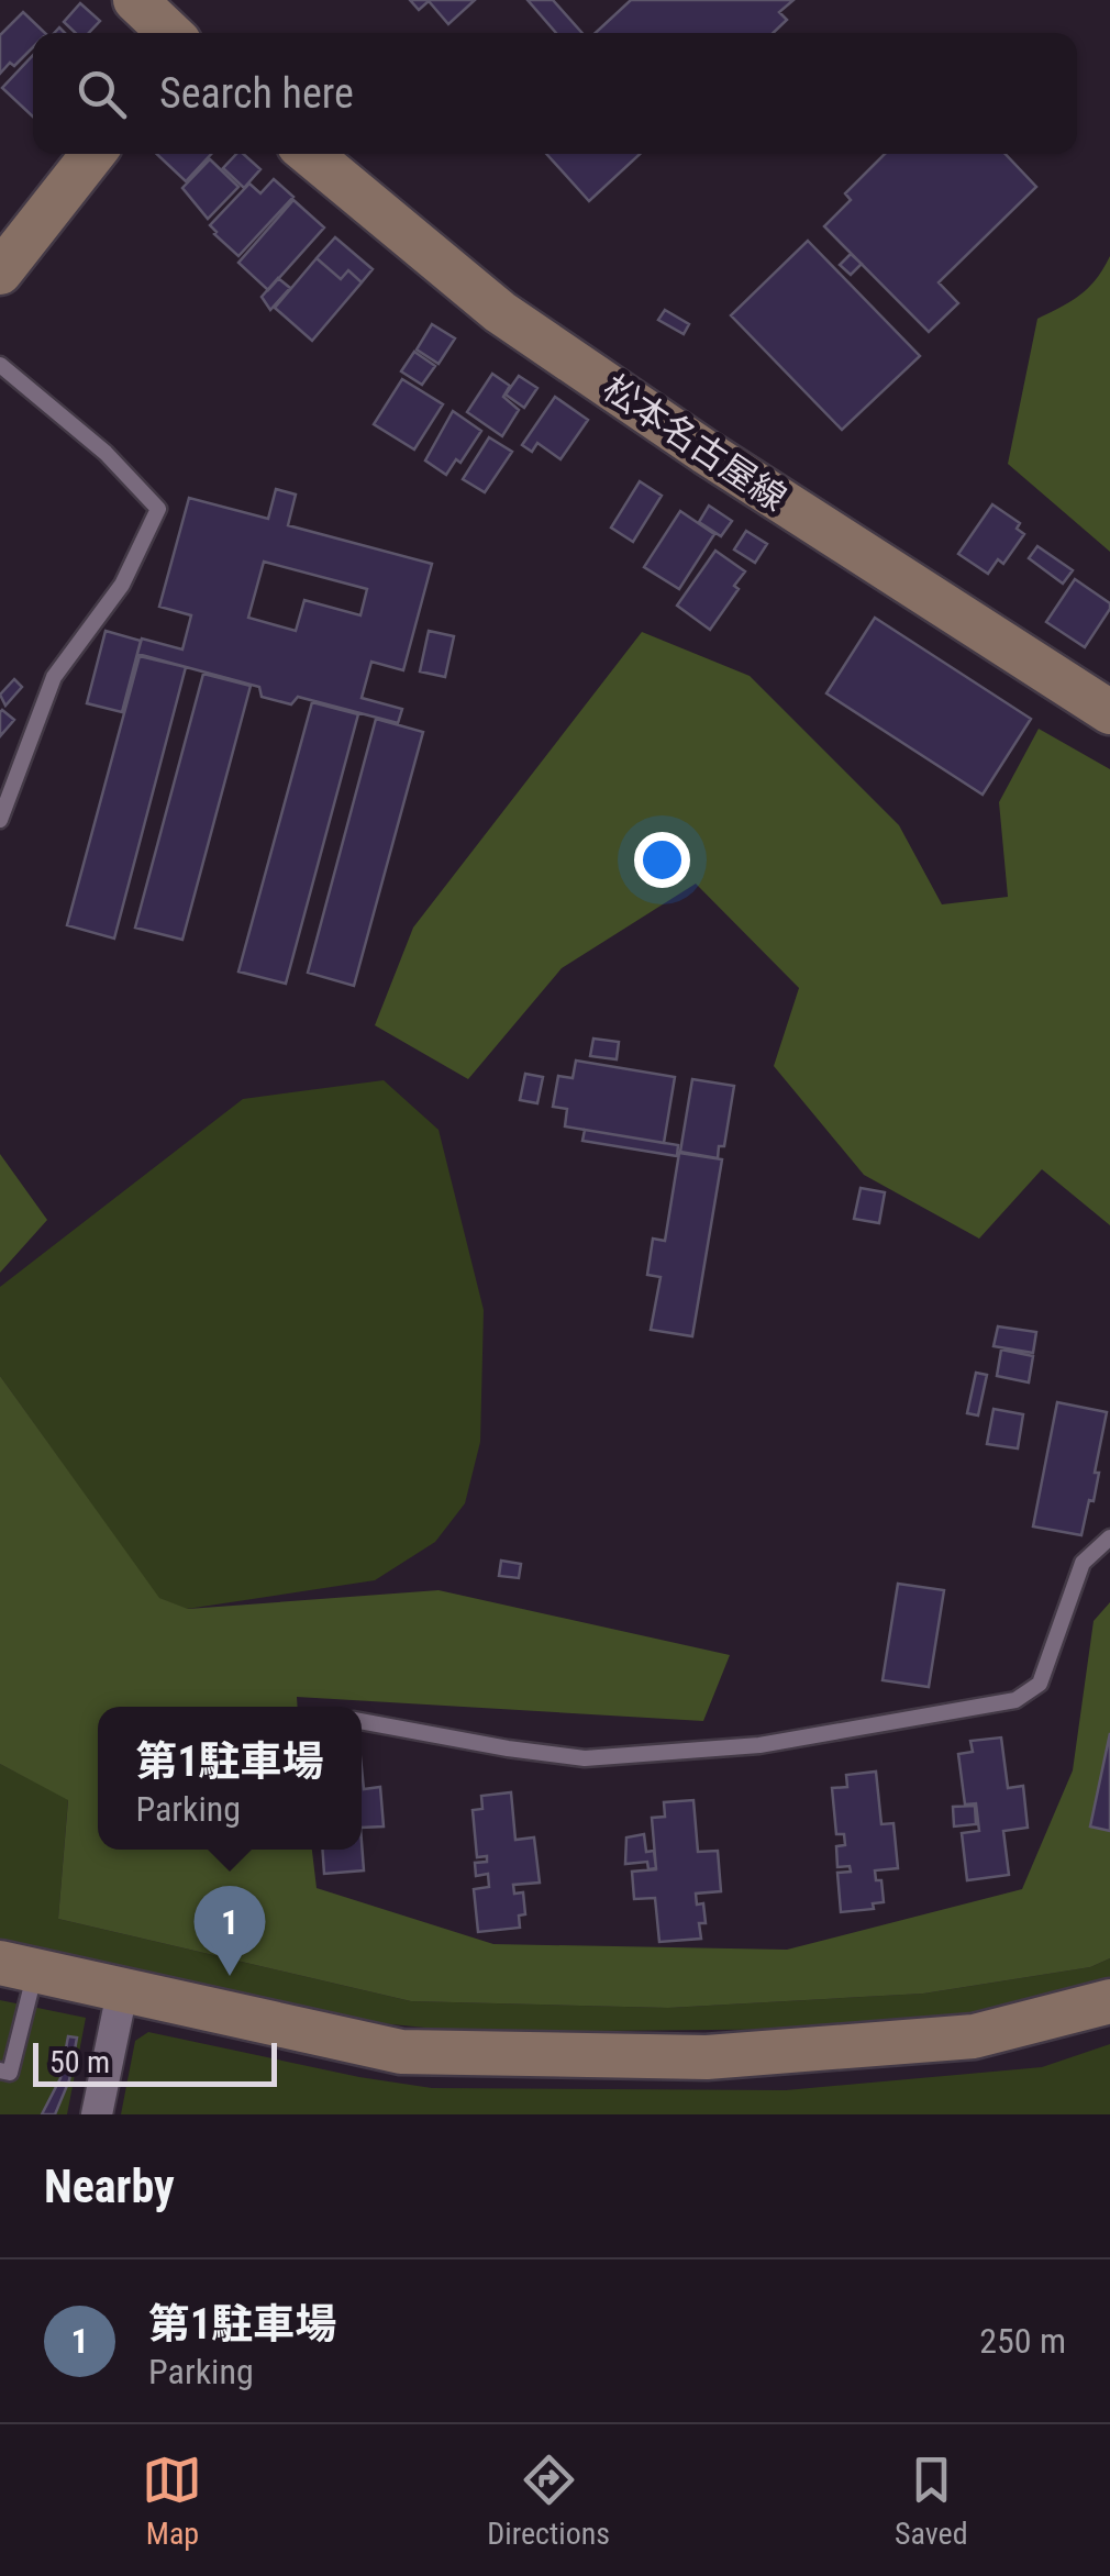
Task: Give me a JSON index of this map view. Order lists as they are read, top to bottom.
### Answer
{
  "streets": {
    "street": ["松本名古屋線"]
  },
  "scale_bar": "50 m",
  "page": {
    "search": "Search here",
    "popup": ["第1駐車場", "Parking"],
    "pins": "1",
    "scale": "50 m",
    "heading": "Nearby",
    "list": [
      {
        "mark": "1",
        "name": "第1駐車場",
        "note": "Parking",
        "value": "250 m"
      }
    ],
    "nav": ["Map", "Directions", "Saved"]
  }
}
